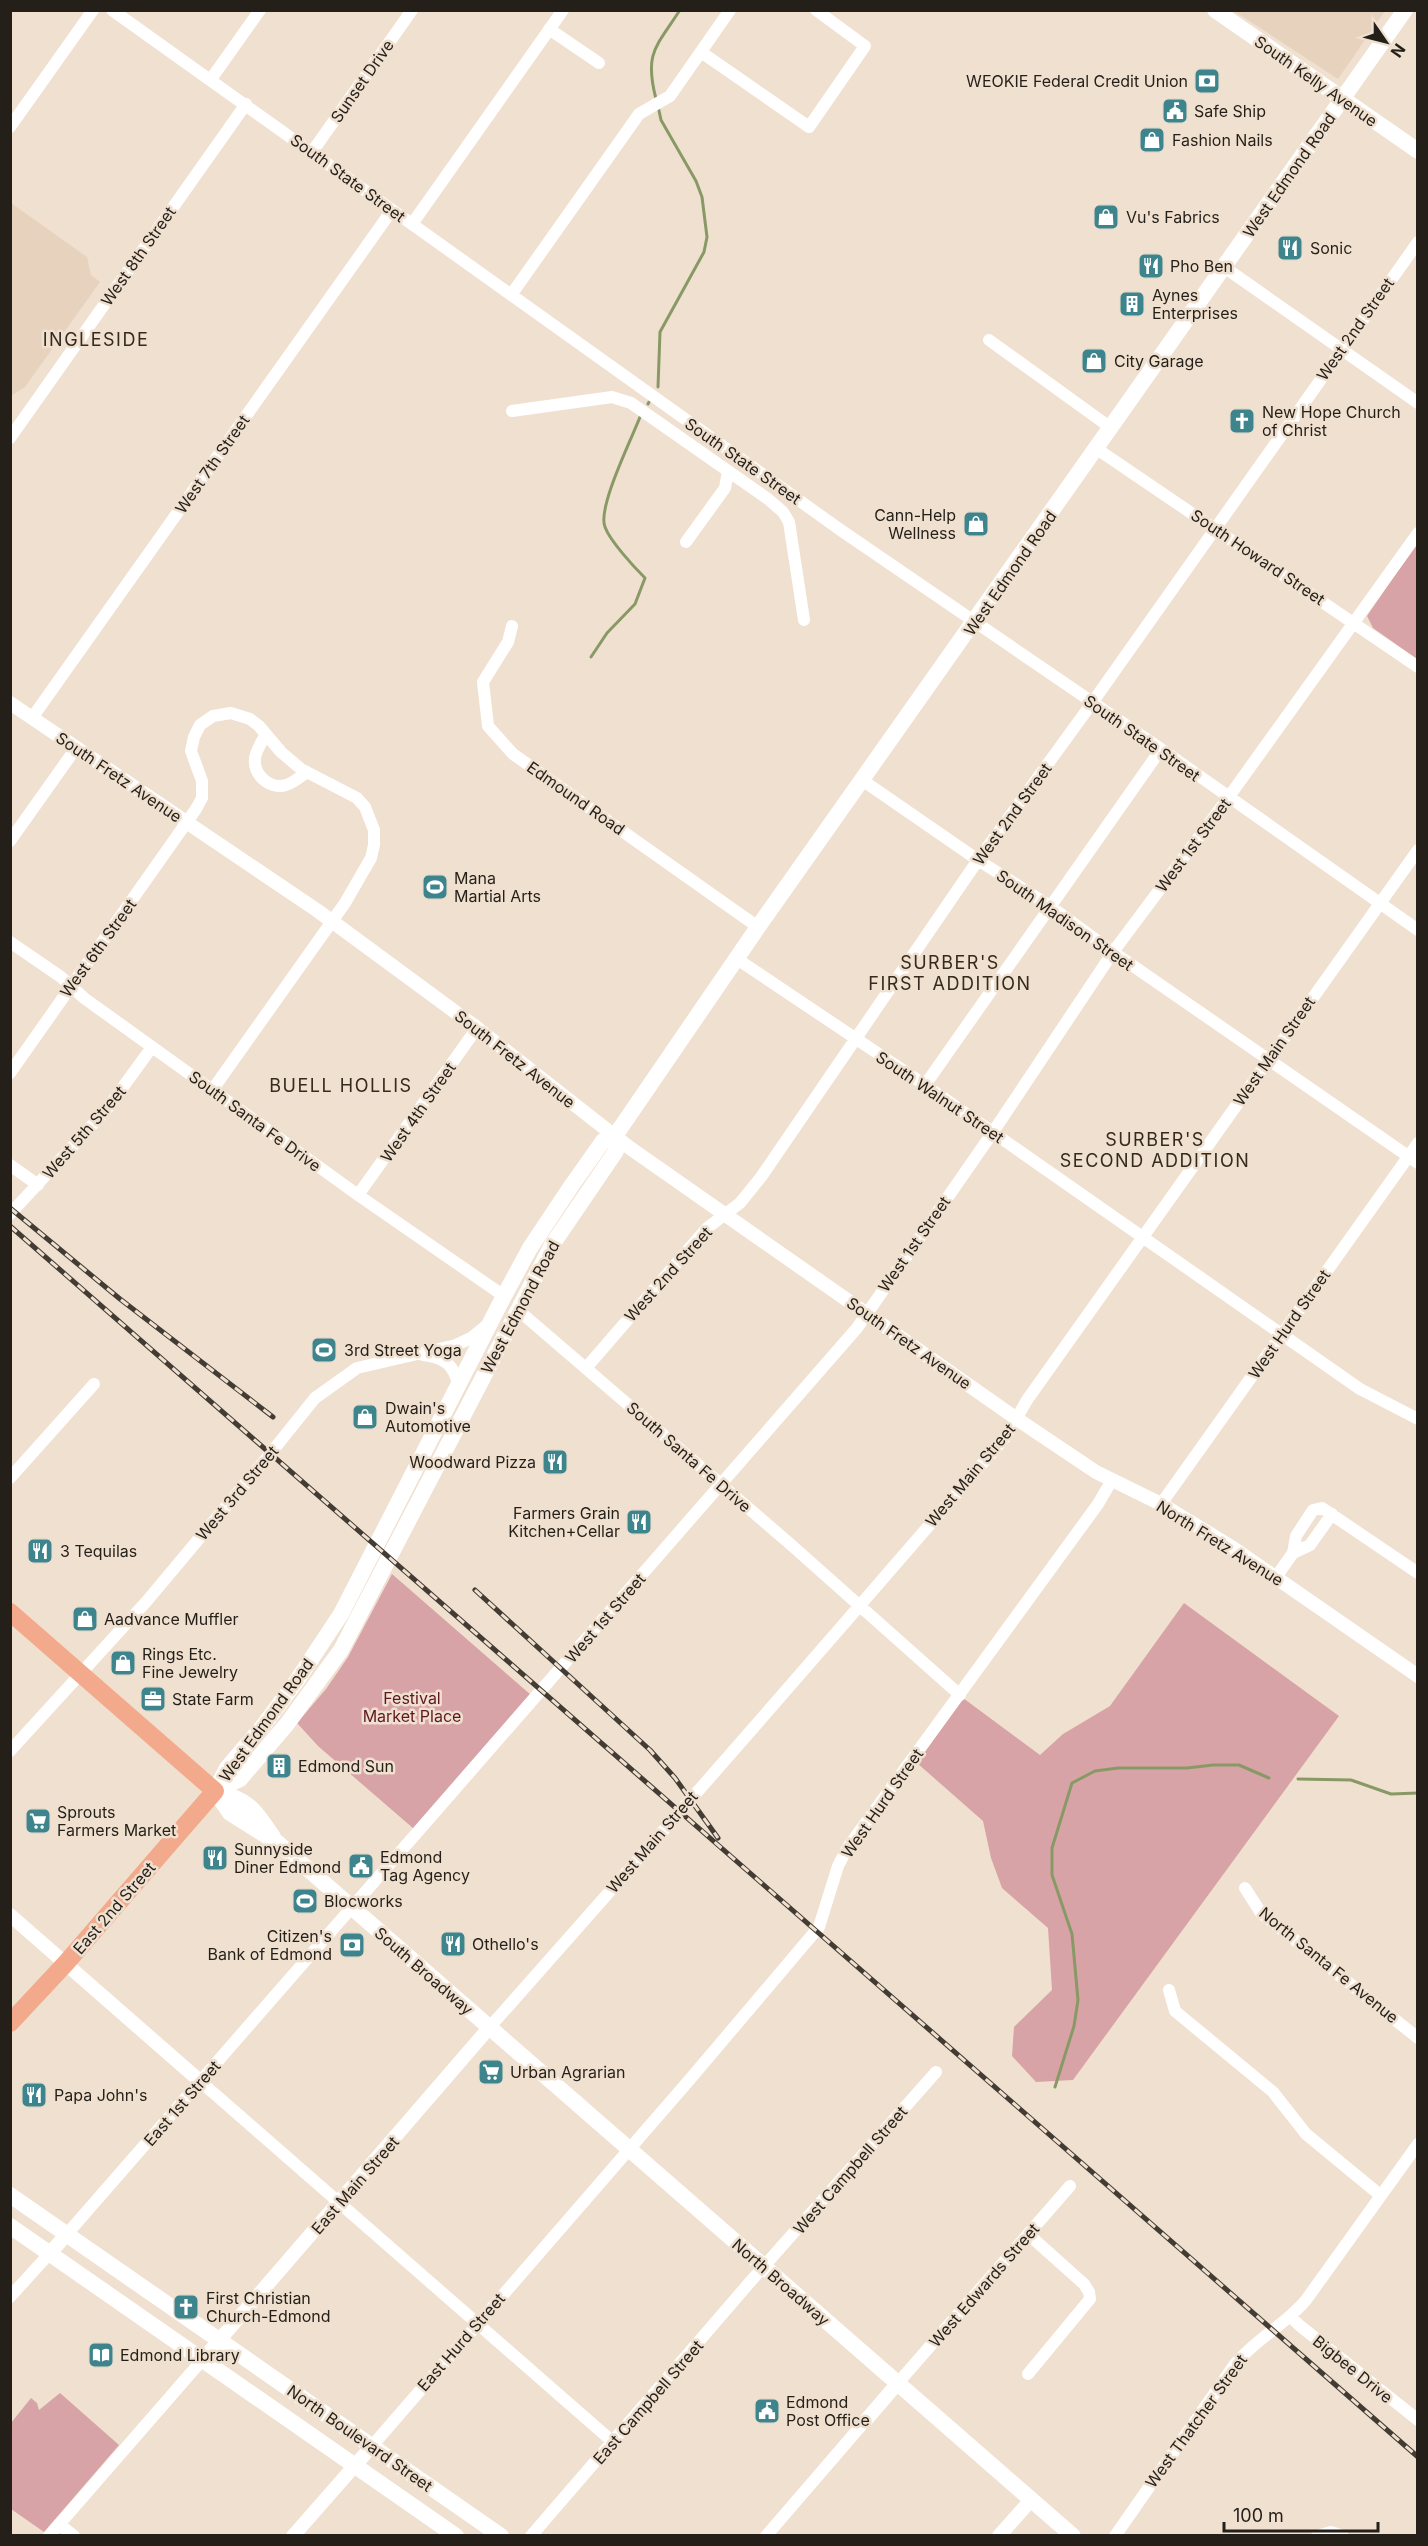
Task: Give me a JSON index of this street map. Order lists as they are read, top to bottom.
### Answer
{
  "streets": {
    "main road": [
      "South Kelly Avenue",
      "West Edmond Road",
      "East 2nd Street",
      "South Broadway",
      "North Broadway",
      "North Boulevard Street"
    ],
    "street": [
      "Sunset Drive",
      "South State Street",
      "West 8th Street",
      "West 2nd Street",
      "West 7th Street",
      "South Howard Street",
      "South Fretz Avenue",
      "Edmound Road",
      "West 1st Street",
      "South Madison Street",
      "West 6th Street",
      "West Main Street",
      "South Walnut Street",
      "West 4th Street",
      "South Santa Fe Drive",
      "West 5th Street",
      "West Hurd Street",
      "West 3rd Street",
      "North Fretz Avenue",
      "North Santa Fe Avenue",
      "East 1st Street",
      "West Campbell Street",
      "East Main Street",
      "West Edwards Street",
      "East Hurd Street",
      "Bigbee Drive",
      "East Campbell Street",
      "West Thatcher Street"
    ]
  },
  "crossings": [
    ["Sunset Drive", "South State Street"],
    ["South Kelly Avenue", "West Edmond Road"],
    ["West Edmond Road", "South State Street"],
    ["West Edmond Road", "South Howard Street"],
    ["West Edmond Road", "South Fretz Avenue"],
    ["West Edmond Road", "Edmound Road"],
    ["West Edmond Road", "South Madison Street"],
    ["West Edmond Road", "South Walnut Street"],
    ["West Edmond Road", "South Santa Fe Drive"],
    ["West Edmond Road", "West 3rd Street"],
    ["West Edmond Road", "East 2nd Street"],
    ["West Edmond Road", "South Broadway"],
    ["South State Street", "West 8th Street"],
    ["South State Street", "West 2nd Street"],
    ["South State Street", "West 7th Street"],
    ["South State Street", "West 1st Street"],
    ["South State Street", "West Main Street"],
    ["West 2nd Street", "South Howard Street"],
    ["West 2nd Street", "South Fretz Avenue"],
    ["West 2nd Street", "South Madison Street"],
    ["West 2nd Street", "South Walnut Street"],
    ["West 2nd Street", "South Santa Fe Drive"],
    ["West 7th Street", "South Fretz Avenue"],
    ["South Howard Street", "West 1st Street"],
    ["South Fretz Avenue", "West 1st Street"],
    ["South Fretz Avenue", "West 6th Street"],
    ["South Fretz Avenue", "West Main Street"],
    ["South Fretz Avenue", "West 4th Street"],
    ["South Fretz Avenue", "North Fretz Avenue"],
    ["West 1st Street", "South Madison Street"],
    ["West 1st Street", "South Walnut Street"],
    ["West 1st Street", "South Santa Fe Drive"],
    ["West 1st Street", "South Broadway"],
    ["West 1st Street", "East 1st Street"],
    ["South Madison Street", "West Main Street"],
    ["South Madison Street", "West Hurd Street"],
    ["West 6th Street", "South Santa Fe Drive"],
    ["West Main Street", "South Walnut Street"],
    ["West Main Street", "South Santa Fe Drive"],
    ["West Main Street", "North Fretz Avenue"],
    ["West Main Street", "South Broadway"],
    ["West Main Street", "East Main Street"],
    ["West Main Street", "North Broadway"],
    ["South Walnut Street", "West Hurd Street"],
    ["West 4th Street", "South Santa Fe Drive"],
    ["South Santa Fe Drive", "West 5th Street"],
    ["West Hurd Street", "North Fretz Avenue"],
    ["West Hurd Street", "North Broadway"],
    ["West Hurd Street", "East Hurd Street"],
    ["West 3rd Street", "South Broadway"],
    ["East 2nd Street", "South Broadway"],
    ["South Broadway", "East 1st Street"],
    ["South Broadway", "East Main Street"],
    ["South Broadway", "North Broadway"],
    ["East 1st Street", "North Boulevard Street"],
    ["West Campbell Street", "North Broadway"],
    ["West Campbell Street", "East Campbell Street"],
    ["East Main Street", "North Broadway"],
    ["East Main Street", "North Boulevard Street"],
    ["North Broadway", "West Edwards Street"],
    ["North Broadway", "East Hurd Street"],
    ["North Broadway", "East Campbell Street"],
    ["East Hurd Street", "North Boulevard Street"],
    ["Bigbee Drive", "West Thatcher Street"]
  ],
  "districts": [
    "INGLESIDE",
    "SURBER'S FIRST ADDITION",
    "BUELL HOLLIS",
    "SURBER'S SECOND ADDITION"
  ],
  "parks": ["Festival Market Place"],
  "places": {
    "bank": ["WEOKIE Federal Credit Union", "Citizen's Bank of Edmond"],
    "public building": ["Safe Ship", "Edmond Tag Agency", "Edmond Post Office"],
    "shop": [
      "Fashion Nails",
      "Vu's Fabrics",
      "City Garage",
      "Cann-Help Wellness",
      "Dwain's Automotive",
      "Aadvance Muffler",
      "Rings Etc. Fine Jewelry"
    ],
    "restaurant": [
      "Sonic",
      "Pho Ben",
      "Woodward Pizza",
      "Farmers Grain Kitchen+Cellar",
      "3 Tequilas",
      "Sunnyside Diner Edmond",
      "Othello's",
      "Papa John's"
    ],
    "building": ["Aynes Enterprises", "Edmond Sun"],
    "church": ["New Hope Church of Christ", "First Christian Church-Edmond"],
    "sports": ["Mana Martial Arts", "3rd Street Yoga", "Blocworks"],
    "office": ["State Farm"],
    "supermarket": ["Sprouts Farmers Market", "Urban Agrarian"],
    "library": ["Edmond Library"]
  },
  "scale_bar": "100 m",
  "north": "bottom right"
}
